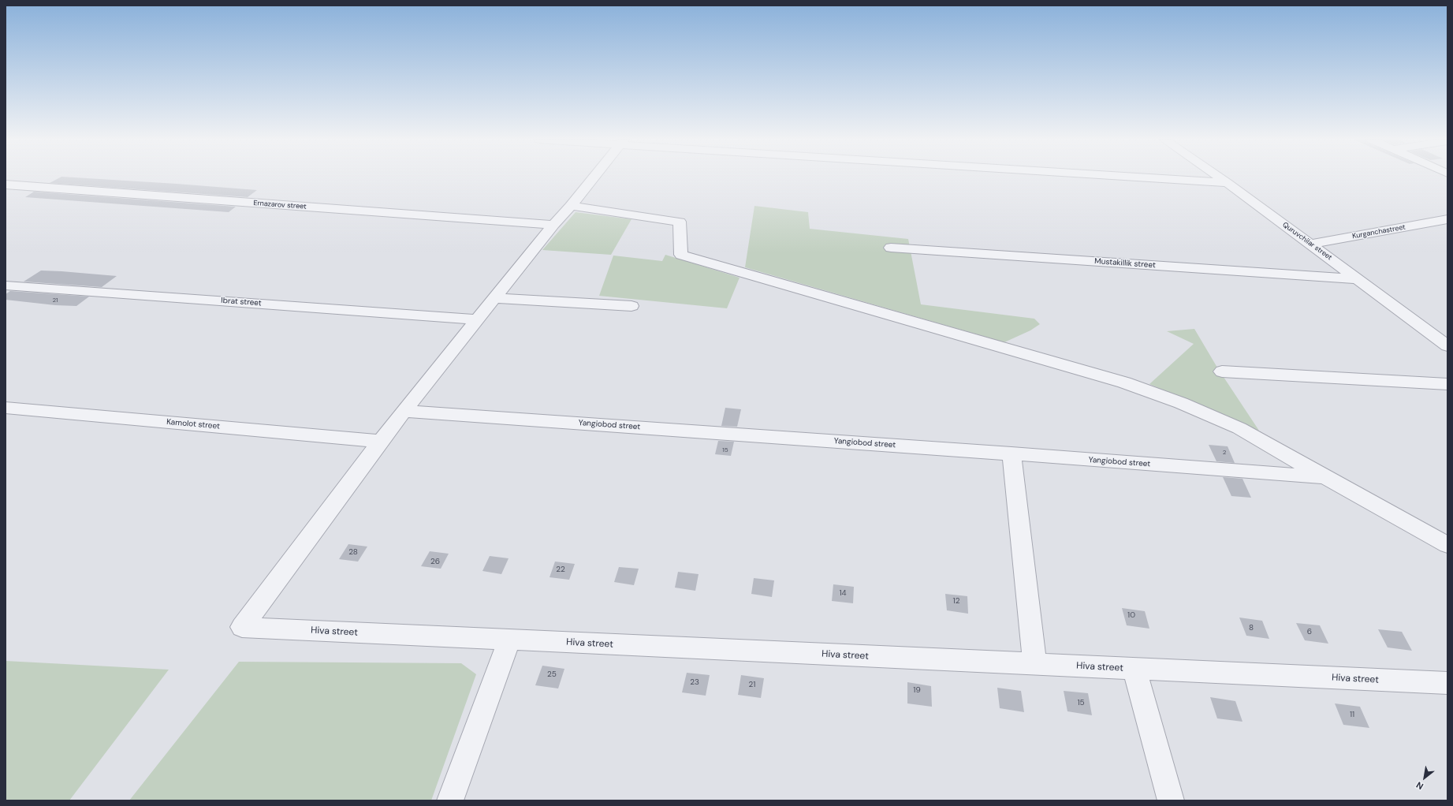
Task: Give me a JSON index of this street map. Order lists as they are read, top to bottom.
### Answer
{
  "streets": {
    "street": [
      "Ernazarov street",
      "Kurganchastreet",
      "Quruvchilar street",
      "Mustakillik street",
      "Ibrat street",
      "Kamolot street",
      "Yangiobod street",
      "Hiva street"
    ]
  },
  "crossings": [
    ["Kurganchastreet", "Quruvchilar street"],
    ["Quruvchilar street", "Mustakillik street"],
    ["Kamolot street", "Hiva street"]
  ],
  "house_numbers": [
    "21",
    "15",
    "2",
    "28",
    "26",
    "22",
    "14",
    "12",
    "10",
    "8",
    "6",
    "25",
    "23",
    "21",
    "19",
    "15",
    "11"
  ],
  "north": "bottom left"
}
